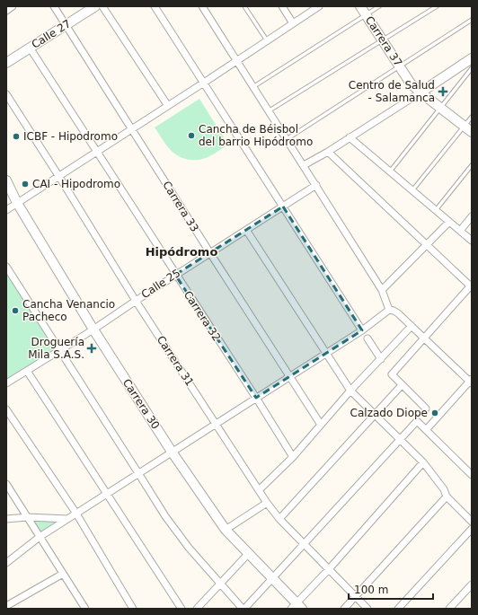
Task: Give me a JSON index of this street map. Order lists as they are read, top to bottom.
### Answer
{
  "streets": {
    "street": [
      "Calle 27",
      "Carrera 37",
      "Carrera 33",
      "Calle 25",
      "Carrera 32",
      "Carrera 31",
      "Carrera 30"
    ]
  },
  "crossings": [
    ["Calle 27", "Carrera 33"],
    ["Calle 27", "Carrera 32"],
    ["Carrera 33", "Calle 25"],
    ["Calle 25", "Carrera 32"],
    ["Calle 25", "Carrera 31"],
    ["Calle 25", "Carrera 30"]
  ],
  "districts": ["Hipódromo"],
  "places": {
    "health": ["Centro de Salud - Salamanca", "Droguería Mila S.A.S."],
    "other": [
      "Cancha de Béisbol del barrio Hipódromo",
      "ICBF - Hipodromo",
      "CAI - Hipodromo",
      "Cancha Venancio Pacheco",
      "Calzado Diope"
    ]
  },
  "scale_bar": "100 m"
}
